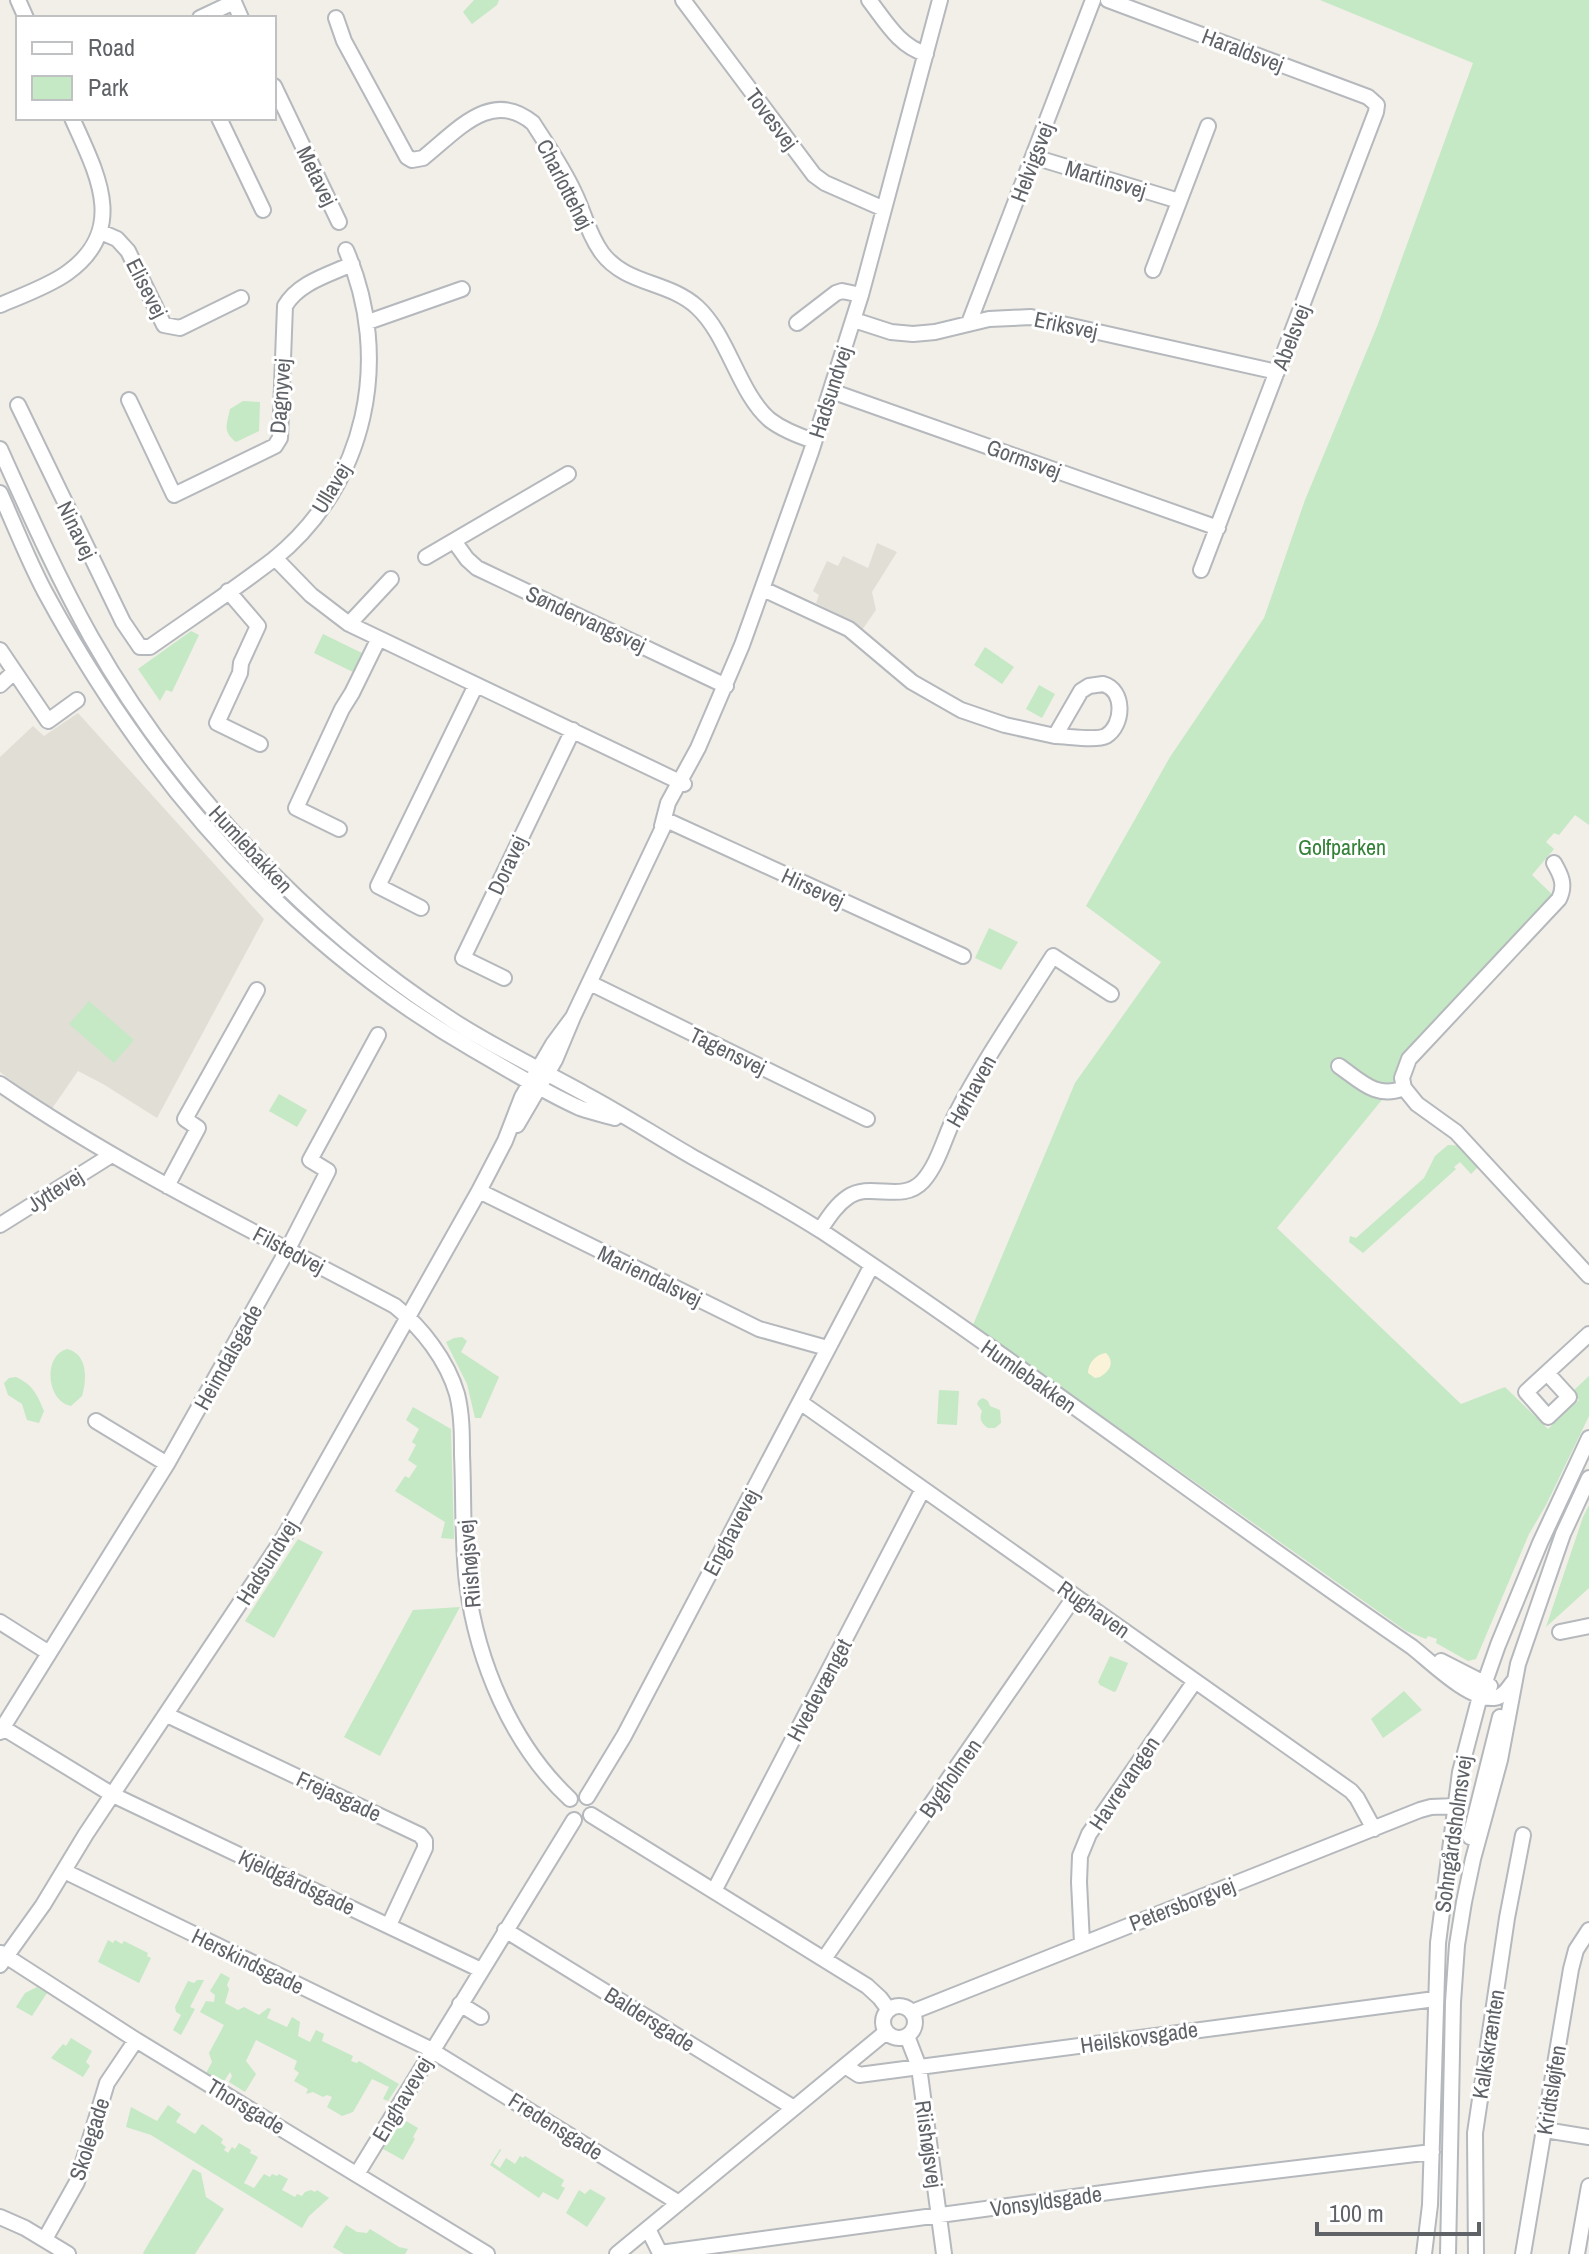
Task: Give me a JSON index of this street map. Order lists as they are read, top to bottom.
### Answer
{
  "streets": {
    "street": [
      "Haraldsvej",
      "Tovesvej",
      "Helvigsvej",
      "Metavej",
      "Martinsvej",
      "Charlottehøj",
      "Elisevej",
      "Eriksvej",
      "Abelsvej",
      "Hadsundvej",
      "Dagnyvej",
      "Gormsvej",
      "Ullavej",
      "Ninavej",
      "Søndervangsvej",
      "Humlebakken",
      "Doravej",
      "Hirsevej",
      "Tagensvej",
      "Hørhaven",
      "Jyttevej",
      "Filstedvej",
      "Mariendalsvej",
      "Heimdalsgade",
      "Enghavevej",
      "Riishøjsvej",
      "Rughaven",
      "Hvedevænget",
      "Bygholmen",
      "Havrevangen",
      "Frejasgade",
      "Sohngårdsholmsvej",
      "Kjeldgårdsgade",
      "Petersborgvej",
      "Herskindsgade",
      "Baldersgade",
      "Heilskovsgade",
      "Kalkskrænten",
      "Kridtsløjfen",
      "Thorsgade",
      "Fredensgade",
      "Skolegade",
      "Vonsyldsgade"
    ]
  },
  "crossings": [
    ["Haraldsvej", "Abelsvej"],
    ["Tovesvej", "Hadsundvej"],
    ["Helvigsvej", "Martinsvej"],
    ["Helvigsvej", "Eriksvej"],
    ["Charlottehøj", "Hadsundvej"],
    ["Eriksvej", "Abelsvej"],
    ["Eriksvej", "Hadsundvej"],
    ["Abelsvej", "Gormsvej"],
    ["Hadsundvej", "Gormsvej"],
    ["Hadsundvej", "Søndervangsvej"],
    ["Hadsundvej", "Humlebakken"],
    ["Hadsundvej", "Hirsevej"],
    ["Hadsundvej", "Tagensvej"],
    ["Hadsundvej", "Filstedvej"],
    ["Hadsundvej", "Mariendalsvej"],
    ["Hadsundvej", "Riishøjsvej"],
    ["Hadsundvej", "Frejasgade"],
    ["Hadsundvej", "Kjeldgårdsgade"],
    ["Hadsundvej", "Herskindsgade"],
    ["Hadsundvej", "Thorsgade"],
    ["Dagnyvej", "Ullavej"],
    ["Ullavej", "Ninavej"],
    ["Humlebakken", "Hørhaven"],
    ["Humlebakken", "Enghavevej"],
    ["Humlebakken", "Sohngårdsholmsvej"],
    ["Jyttevej", "Filstedvej"],
    ["Filstedvej", "Heimdalsgade"],
    ["Filstedvej", "Riishøjsvej"],
    ["Mariendalsvej", "Enghavevej"],
    ["Heimdalsgade", "Kjeldgårdsgade"],
    ["Enghavevej", "Riishøjsvej"],
    ["Enghavevej", "Rughaven"],
    ["Enghavevej", "Kjeldgårdsgade"],
    ["Enghavevej", "Herskindsgade"],
    ["Enghavevej", "Baldersgade"],
    ["Enghavevej", "Thorsgade"],
    ["Enghavevej", "Fredensgade"],
    ["Riishøjsvej", "Petersborgvej"],
    ["Riishøjsvej", "Heilskovsgade"],
    ["Riishøjsvej", "Vonsyldsgade"],
    ["Rughaven", "Hvedevænget"],
    ["Rughaven", "Bygholmen"],
    ["Rughaven", "Havrevangen"],
    ["Rughaven", "Petersborgvej"],
    ["Havrevangen", "Petersborgvej"],
    ["Frejasgade", "Kjeldgårdsgade"],
    ["Sohngårdsholmsvej", "Petersborgvej"],
    ["Sohngårdsholmsvej", "Heilskovsgade"],
    ["Sohngårdsholmsvej", "Vonsyldsgade"],
    ["Herskindsgade", "Fredensgade"],
    ["Thorsgade", "Skolegade"]
  ],
  "parks": ["Golfparken"],
  "legend": ["Road", "Park"],
  "scale_bar": "100 m"
}
